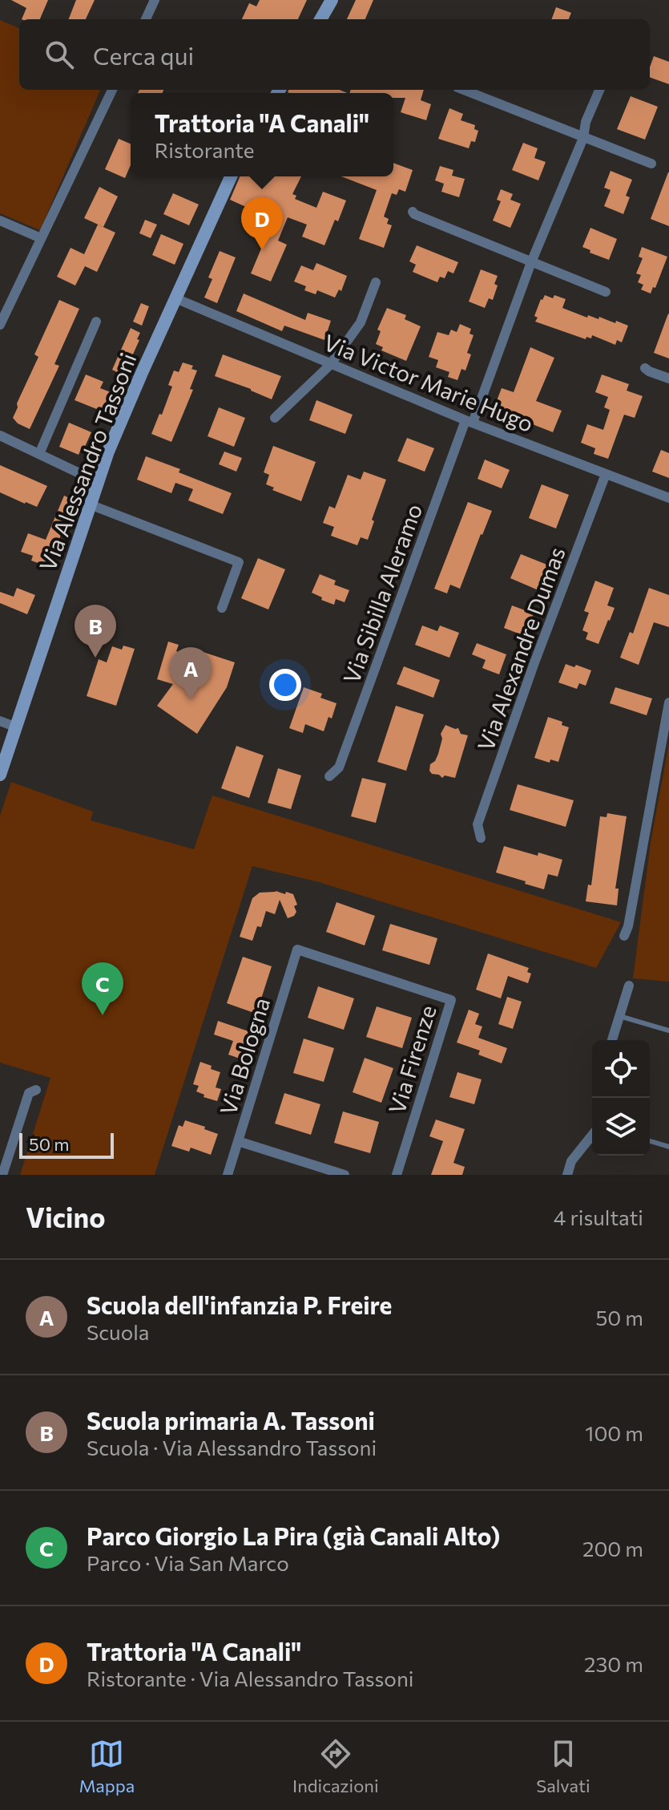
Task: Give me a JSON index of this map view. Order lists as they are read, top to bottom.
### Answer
{
  "streets": {
    "street": [
      "Via Victor Marie Hugo",
      "Via Alessandro Tassoni",
      "Via Sibilla Aleramo",
      "Via Alexandre Dumas",
      "Via Bologna",
      "Via Firenze"
    ]
  },
  "crossings": [
    ["Via Victor Marie Hugo", "Via Alessandro Tassoni"],
    ["Via Victor Marie Hugo", "Via Sibilla Aleramo"],
    ["Via Victor Marie Hugo", "Via Alexandre Dumas"],
    ["Via Bologna", "Via Firenze"]
  ],
  "scale_bar": "50 m",
  "page": {
    "search": "Cerca qui",
    "popup": ["Trattoria \"A Canali\"", "Ristorante"],
    "pins": [
      "D",
      "B",
      "A",
      "C"
    ],
    "scale": "50 m",
    "heading": ["Vicino", "4 risultati"],
    "list": [
      {
        "mark": "A",
        "name": "Scuola dell'infanzia P. Freire",
        "note": "Scuola",
        "value": "50 m"
      },
      {
        "mark": "B",
        "name": "Scuola primaria A. Tassoni",
        "note": "Scuola · Via Alessandro Tassoni",
        "value": "100 m"
      },
      {
        "mark": "C",
        "name": "Parco Giorgio La Pira (già Canali Alto)",
        "note": "Parco · Via San Marco",
        "value": "200 m"
      },
      {
        "mark": "D",
        "name": "Trattoria \"A Canali\"",
        "note": "Ristorante · Via Alessandro Tassoni",
        "value": "230 m"
      }
    ],
    "nav": ["Mappa", "Indicazioni", "Salvati"]
  }
}
